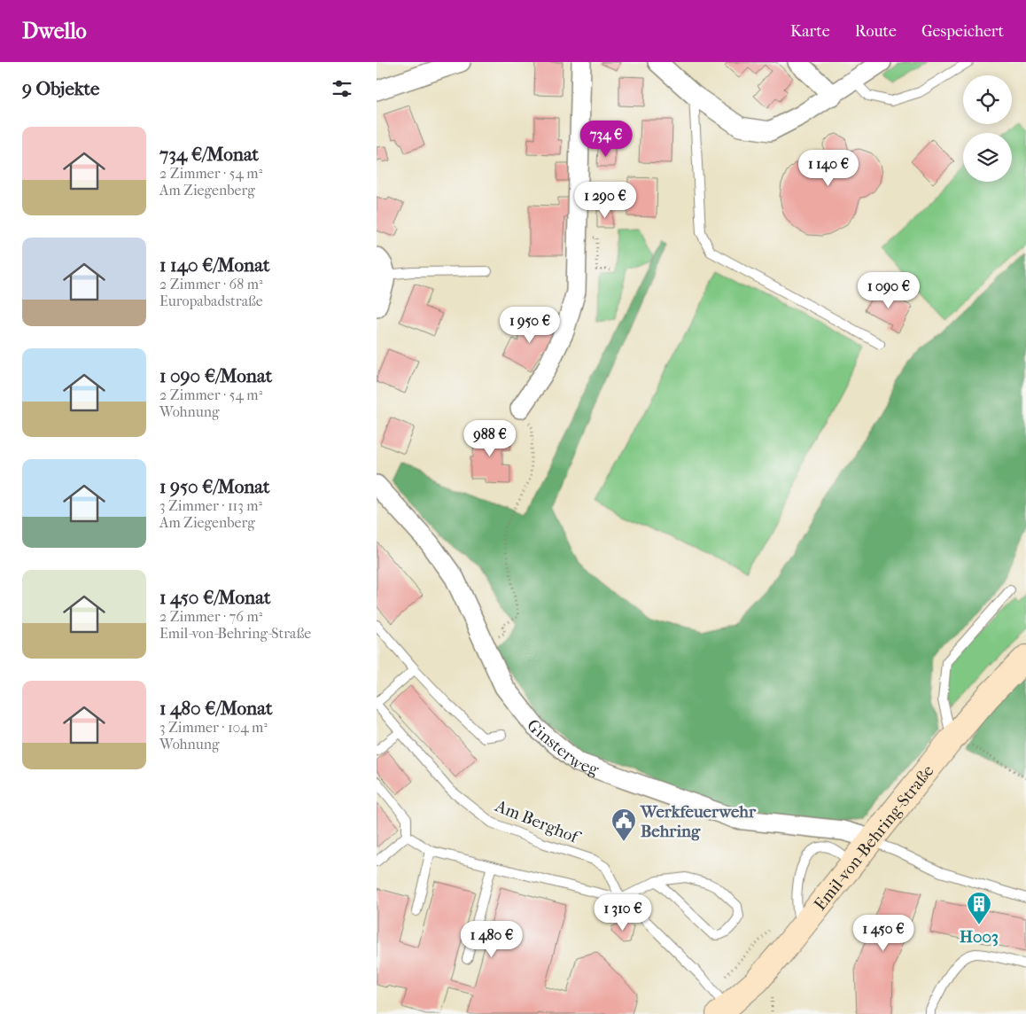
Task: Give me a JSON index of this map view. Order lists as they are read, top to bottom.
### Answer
{
  "streets": {
    "main road": ["Emil-von-Behring-Straße"],
    "street": ["Ginsterweg"],
    "lane": ["Am Berghof"]
  },
  "crossings": [
    ["Ginsterweg", "Emil-von-Behring-Straße"],
    ["Am Berghof", "Emil-von-Behring-Straße"]
  ],
  "places": {
    "public building": ["Werkfeuerwehr Behring"],
    "building": ["H003"]
  },
  "page": {
    "header": "Dwello",
    "nav": ["Karte", "Route", "Gespeichert"],
    "heading": "9 Objekte",
    "list": [
      {
        "name": "734 €/Monat",
        "note": "2 Zimmer · 54 m² · Am Ziegenberg"
      },
      {
        "name": "1 140 €/Monat",
        "note": "2 Zimmer · 68 m² · Europabadstraße"
      },
      {
        "name": "1 090 €/Monat",
        "note": "2 Zimmer · 54 m² · Wohnung"
      },
      {
        "name": "1 950 €/Monat",
        "note": "3 Zimmer · 113 m² · Am Ziegenberg"
      },
      {
        "name": "1 450 €/Monat",
        "note": "2 Zimmer · 76 m² · Emil-von-Behring-Straße"
      },
      {
        "name": "1 480 €/Monat",
        "note": "3 Zimmer · 104 m² · Wohnung"
      }
    ],
    "price": [
      "734 €",
      "1 140 €",
      "1 290 €",
      "1 090 €",
      "1 950 €",
      "988 €",
      "1 310 €",
      "1 450 €",
      "1 480 €"
    ]
  }
}
